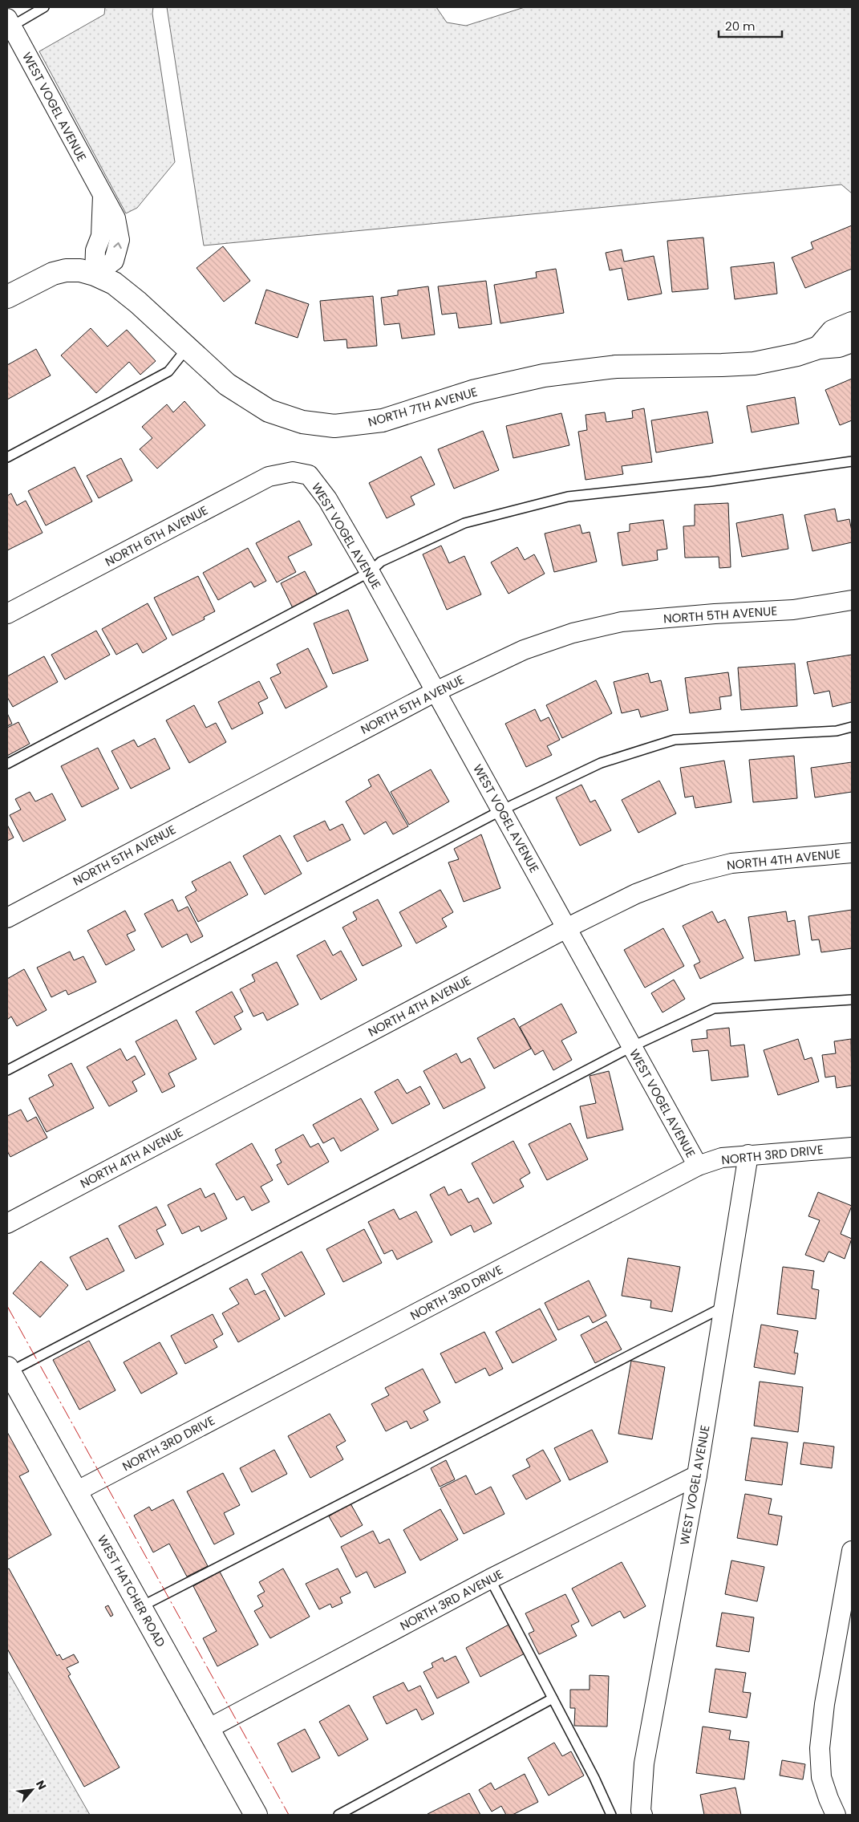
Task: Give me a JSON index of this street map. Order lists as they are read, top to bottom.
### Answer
{
  "streets": {
    "street": [
      "WEST VOGEL AVENUE",
      "NORTH 7TH AVENUE",
      "NORTH 6TH AVENUE",
      "NORTH 5TH AVENUE",
      "NORTH 4TH AVENUE",
      "NORTH 3RD DRIVE",
      "WEST HATCHER ROAD",
      "NORTH 3RD AVENUE"
    ]
  },
  "crossings": [
    ["WEST VOGEL AVENUE", "NORTH 7TH AVENUE"],
    ["WEST VOGEL AVENUE", "NORTH 6TH AVENUE"],
    ["WEST VOGEL AVENUE", "NORTH 5TH AVENUE"],
    ["WEST VOGEL AVENUE", "NORTH 4TH AVENUE"],
    ["WEST VOGEL AVENUE", "NORTH 3RD DRIVE"],
    ["WEST VOGEL AVENUE", "NORTH 3RD AVENUE"],
    ["NORTH 3RD DRIVE", "WEST HATCHER ROAD"],
    ["WEST HATCHER ROAD", "NORTH 3RD AVENUE"]
  ],
  "scale_bar": "20 m",
  "north": "top right"
}
